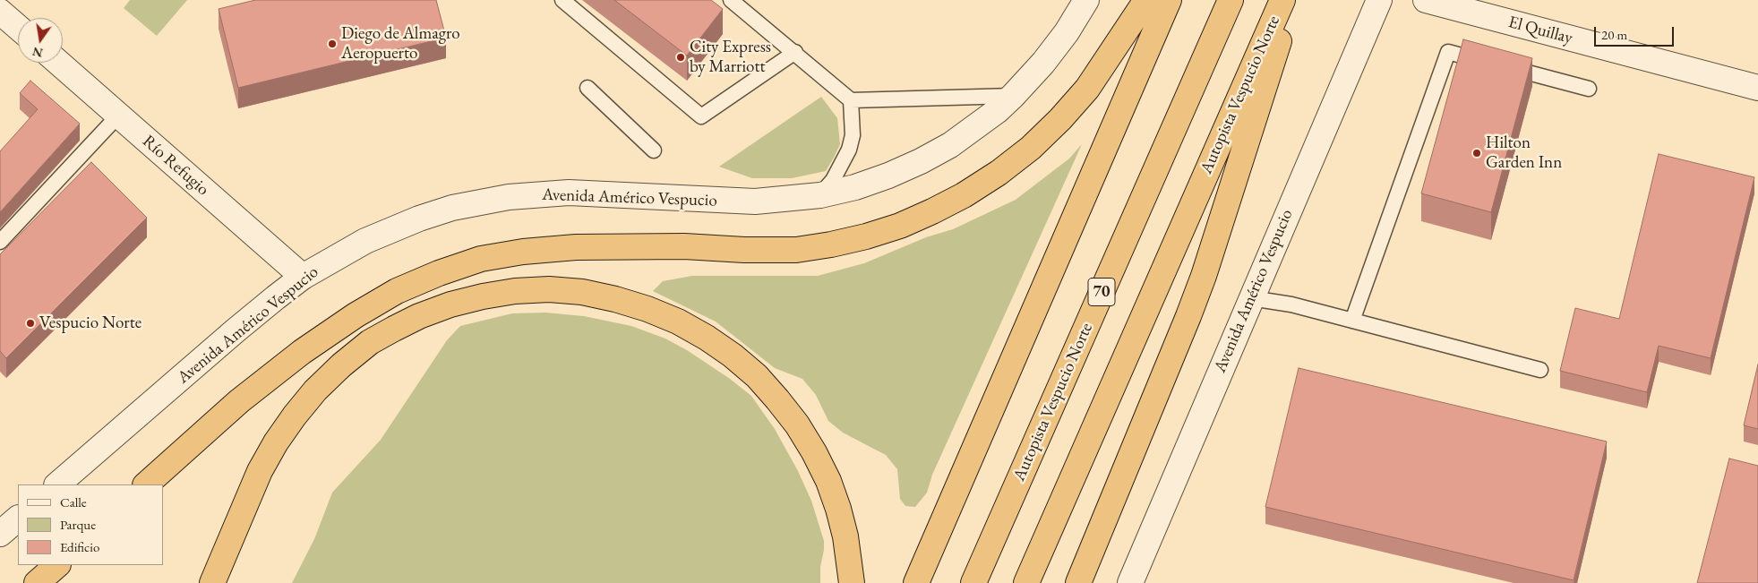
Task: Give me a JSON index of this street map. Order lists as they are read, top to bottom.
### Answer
{
  "streets": {
    "highway": ["Autopista Vespucio Norte", "70"],
    "street": ["El Quillay", "Río Refugio", "Avenida Américo Vespucio"]
  },
  "crossings": [
    ["Río Refugio", "Avenida Américo Vespucio"]
  ],
  "places": [
    "Diego de Almagro Aeropuerto",
    "City Express by Marriott",
    "Hilton Garden Inn",
    "Vespucio Norte"
  ],
  "legend": ["Calle", "Parque", "Edificio"],
  "scale_bar": "20 m",
  "north": "bottom"
}
